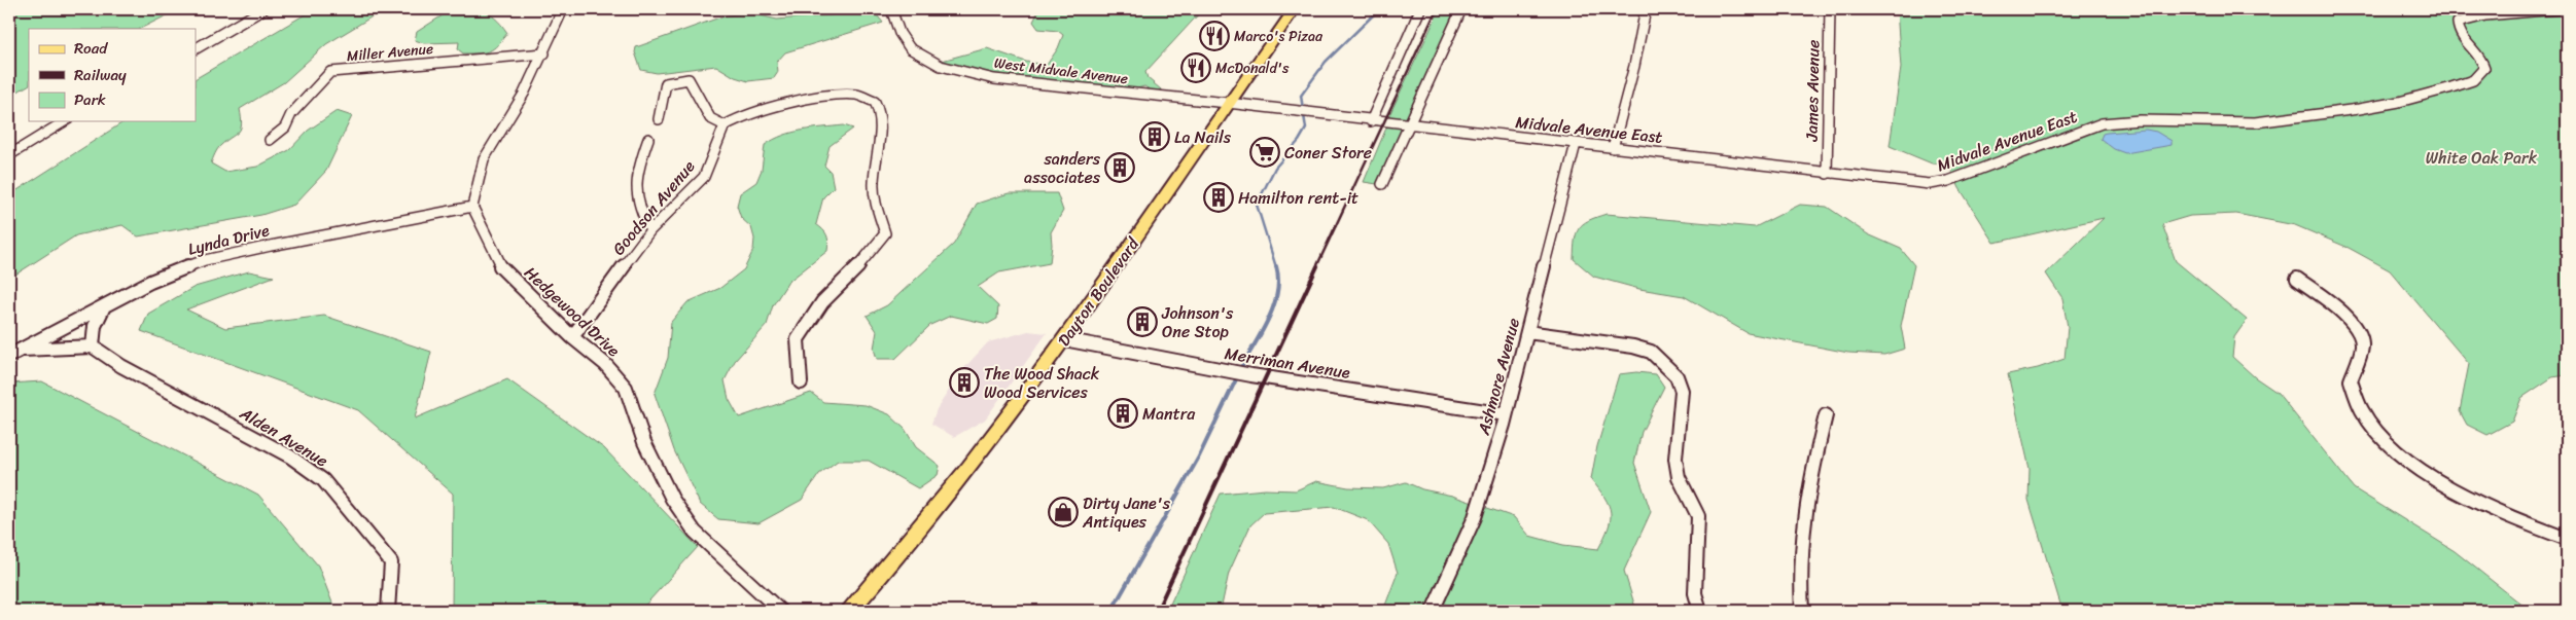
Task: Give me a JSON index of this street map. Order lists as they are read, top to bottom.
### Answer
{
  "streets": {
    "main road": ["Dayton Boulevard"],
    "street": [
      "Miller Avenue",
      "West Midvale Avenue",
      "James Avenue",
      "Midvale Avenue East",
      "Goodson Avenue",
      "Lynda Drive",
      "Hedgewood Drive",
      "Merriman Avenue",
      "Ashmore Avenue",
      "Alden Avenue"
    ]
  },
  "crossings": [
    ["West Midvale Avenue", "Midvale Avenue East"],
    ["West Midvale Avenue", "Dayton Boulevard"],
    ["James Avenue", "Midvale Avenue East"],
    ["Midvale Avenue East", "Ashmore Avenue"],
    ["Goodson Avenue", "Hedgewood Drive"],
    ["Lynda Drive", "Hedgewood Drive"],
    ["Dayton Boulevard", "Merriman Avenue"],
    ["Merriman Avenue", "Ashmore Avenue"]
  ],
  "parks": ["White Oak Park"],
  "places": {
    "restaurant": ["Marco's Pizaa", "McDonald's"],
    "building": [
      "La Nails",
      "sanders associates",
      "Hamilton rent-it",
      "Johnson's One Stop",
      "The Wood Shack Wood Services",
      "Mantra"
    ],
    "supermarket": ["Coner Store"],
    "shop": ["Dirty Jane's Antiques"]
  },
  "legend": ["Road", "Railway", "Park"]
}
